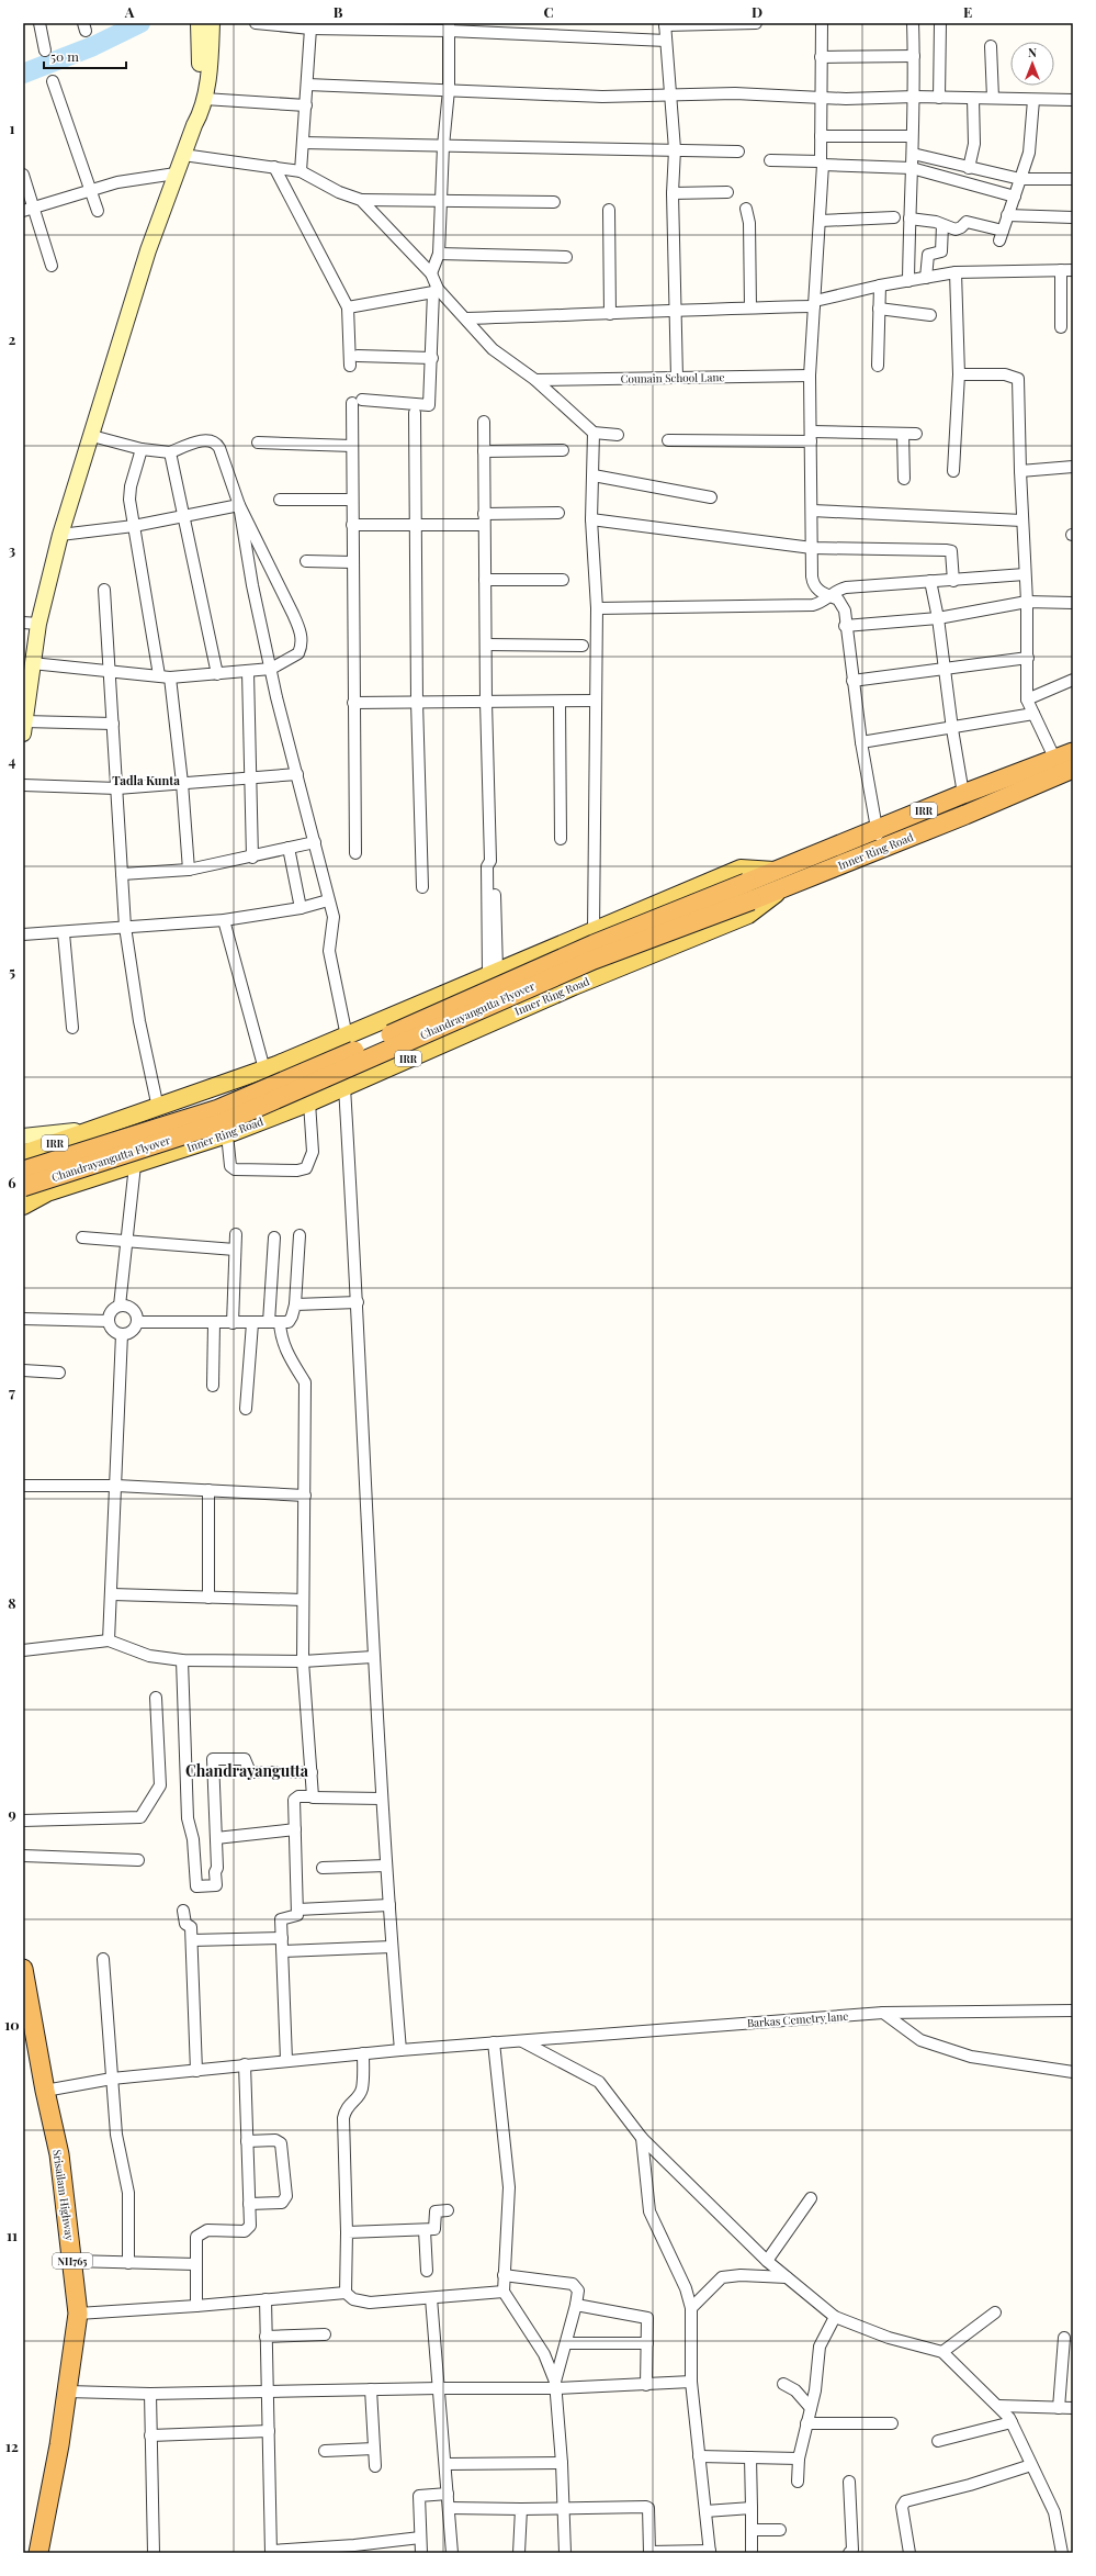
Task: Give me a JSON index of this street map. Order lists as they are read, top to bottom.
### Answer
{
  "streets": {
    "highway": [
      "IRR",
      "Inner Ring Road",
      "Chandrayangutta Flyover",
      "Srisailam Highway",
      "NH765"
    ],
    "street": ["Counain School Lane", "Barkas Cemetry lane"]
  },
  "crossings": [
    ["Inner Ring Road", "Chandrayangutta Flyover"],
    ["Barkas Cemetry lane", "Srisailam Highway"]
  ],
  "districts": ["Tadla Kunta", "Chandrayangutta"],
  "scale_bar": "50 m",
  "north": "top",
  "grid": {
    "columns": [
      "A",
      "B",
      "C",
      "D",
      "E"
    ],
    "rows": [
      "1",
      "2",
      "3",
      "4",
      "5",
      "6",
      "7",
      "8",
      "9",
      "10",
      "11",
      "12"
    ]
  }
}
